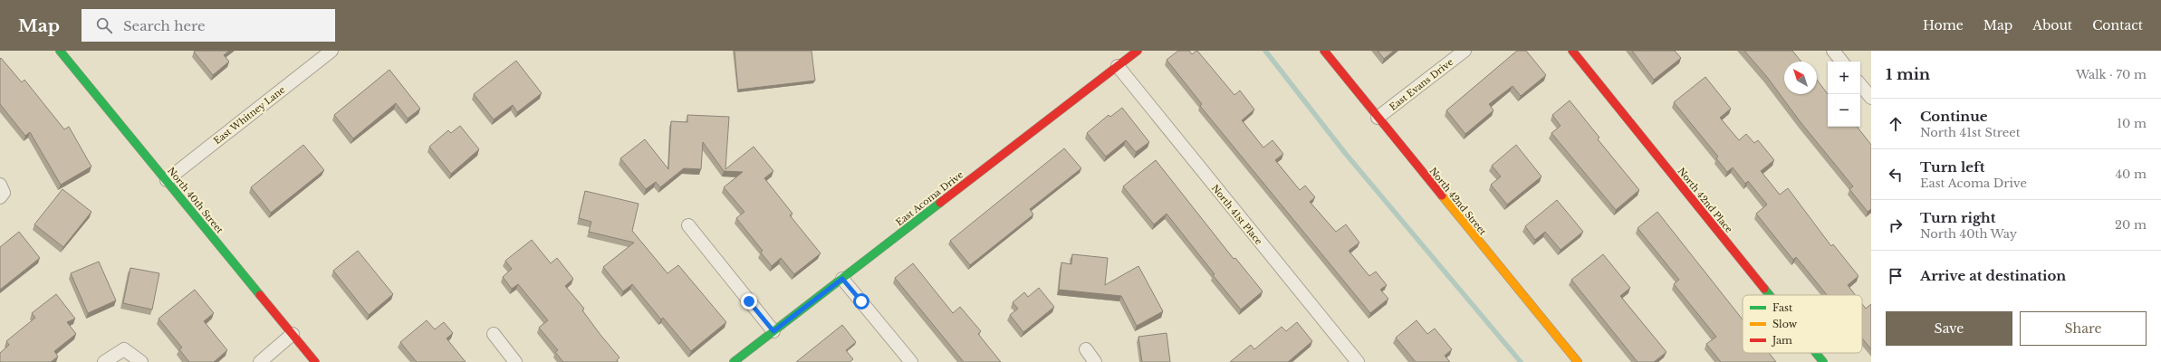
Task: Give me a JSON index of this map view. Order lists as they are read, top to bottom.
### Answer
{
  "streets": {
    "street": [
      "East Evans Drive",
      "East Whitney Lane",
      "East Acoma Drive",
      "North 40th Street",
      "North 42nd Place",
      "North 42nd Street",
      "North 41st Place"
    ]
  },
  "crossings": [
    ["East Evans Drive", "North 42nd Street"],
    ["East Whitney Lane", "North 40th Street"],
    ["East Acoma Drive", "North 41st Place"]
  ],
  "legend": ["Fast", "Slow", "Jam"],
  "north": "top left",
  "page": {
    "header": "Map",
    "search": "Search here",
    "nav": [
      "Home",
      "Map",
      "About",
      "Contact"
    ],
    "heading": ["1 min", "Walk · 70 m"],
    "map_buttons": ["+", "−"],
    "list": [
      ["Continue", "North 41st Street", "10 m"],
      ["Turn left", "East Acoma Drive", "40 m"],
      ["Turn right", "North 40th Way", "20 m"],
      "Arrive at destination"
    ],
    "buttons": ["Save", "Share"]
  }
}
